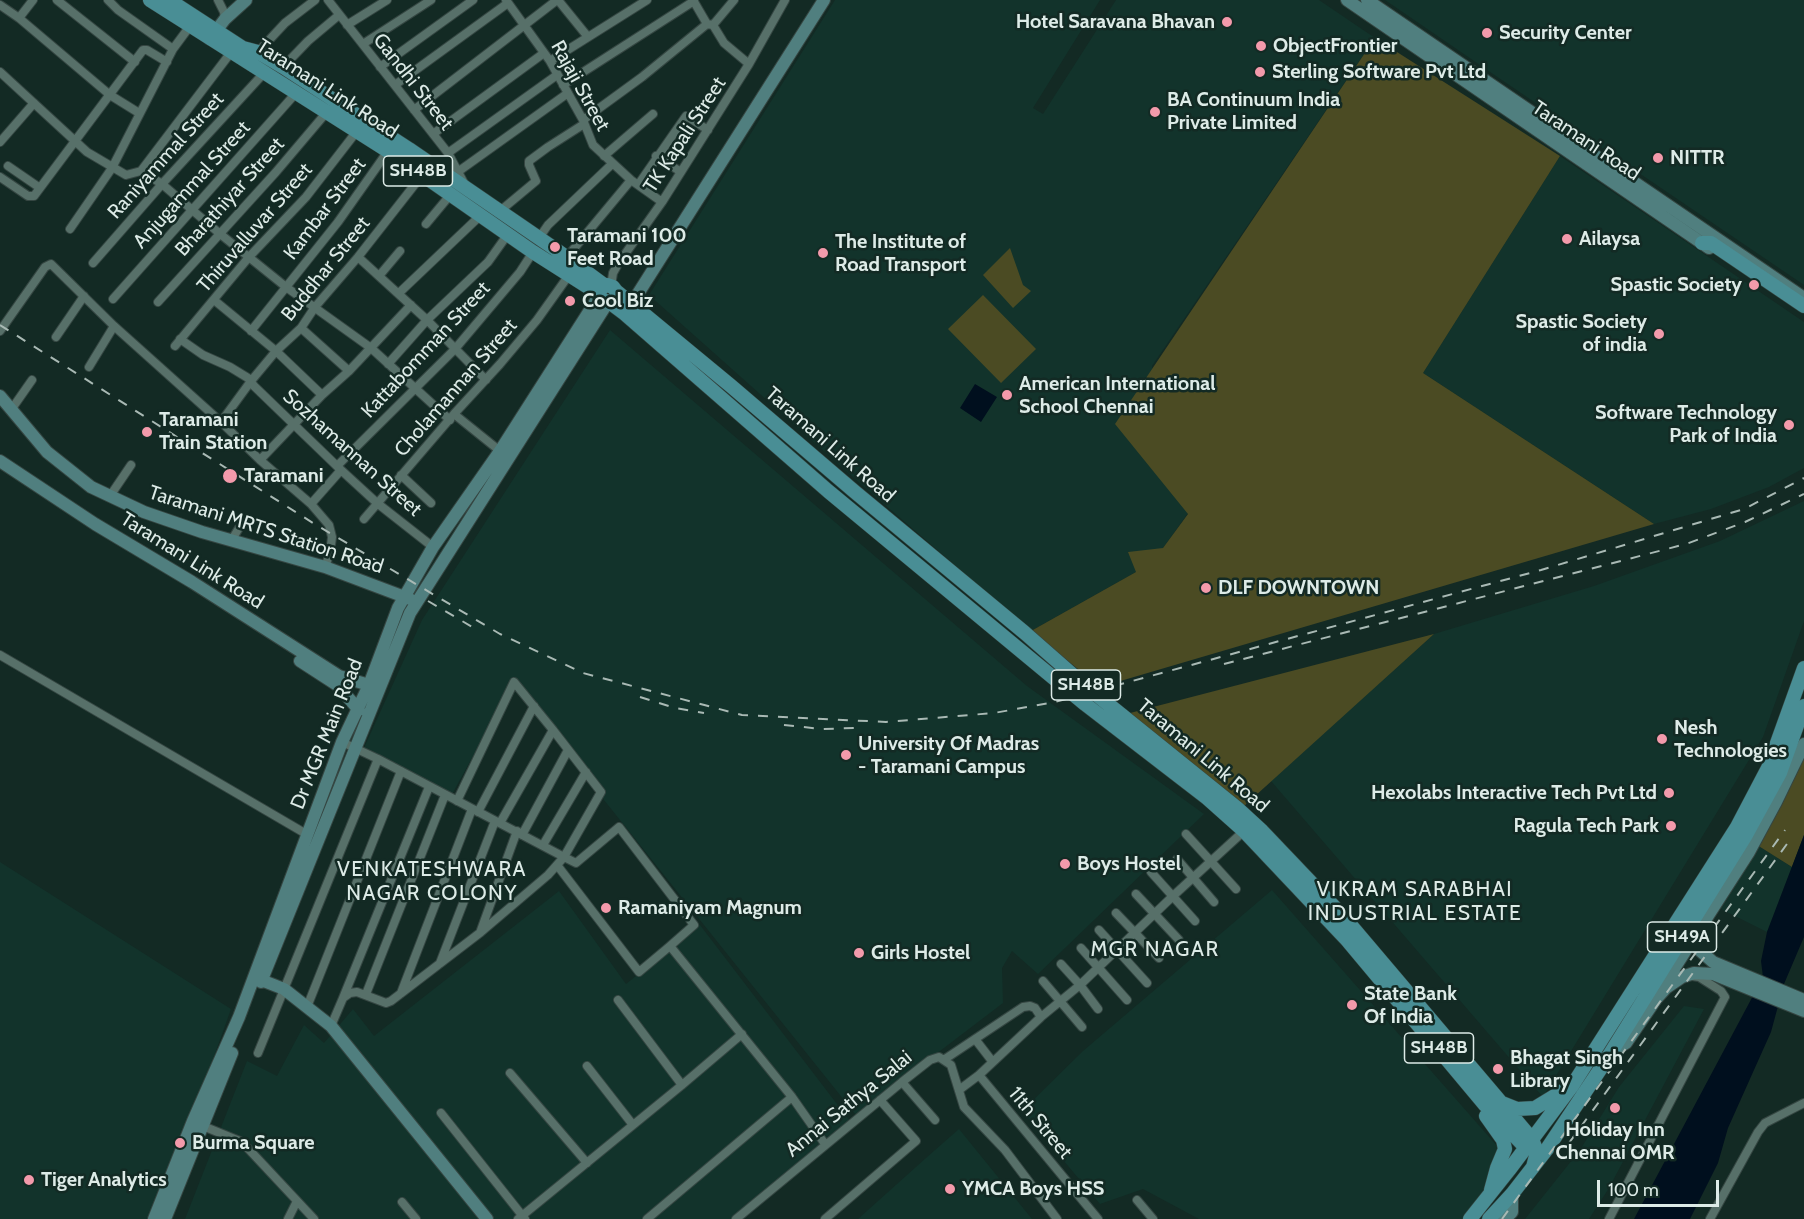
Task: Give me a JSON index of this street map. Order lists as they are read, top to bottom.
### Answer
{
  "streets": {
    "main road": ["Taramani Link Road", "SH48B", "SH49A"],
    "street": [
      "Gandhi Street",
      "Rajaji Street",
      "TK Kapali Street",
      "Taramani Road",
      "Raniyammal Street",
      "Anjugammal Street",
      "Bharathiyar Street",
      "Kambar Street",
      "Thiruvalluvar Street",
      "Buddhar Street",
      "Kattabomman Street",
      "Cholamannan Street",
      "Sozhamannan Street",
      "Taramani MRTS Station Road",
      "Dr MGR Main Road",
      "Annai Sathya Salai",
      "11th Street"
    ]
  },
  "crossings": [
    ["Gandhi Street", "Taramani Link Road"],
    ["Rajaji Street", "TK Kapali Street"],
    ["Taramani Link Road", "TK Kapali Street"],
    ["Taramani Link Road", "Raniyammal Street"],
    ["Taramani Link Road", "SH48B"],
    ["Taramani Link Road", "Anjugammal Street"],
    ["Taramani Link Road", "Bharathiyar Street"],
    ["Taramani Link Road", "Kambar Street"],
    ["Taramani Link Road", "Thiruvalluvar Street"],
    ["Taramani Link Road", "Buddhar Street"],
    ["Taramani Link Road", "Kattabomman Street"],
    ["Taramani Link Road", "Cholamannan Street"],
    ["Taramani Link Road", "Dr MGR Main Road"],
    ["Taramani Link Road", "SH49A"],
    ["TK Kapali Street", "Dr MGR Main Road"],
    ["SH48B", "SH49A"],
    ["Thiruvalluvar Street", "Sozhamannan Street"],
    ["Buddhar Street", "Sozhamannan Street"],
    ["Kattabomman Street", "Sozhamannan Street"],
    ["Cholamannan Street", "Sozhamannan Street"],
    ["Sozhamannan Street", "Dr MGR Main Road"],
    ["Taramani MRTS Station Road", "Dr MGR Main Road"]
  ],
  "districts": ["VENKATESHWARA NAGAR COLONY", "VIKRAM SARABHAI INDUSTRIAL ESTATE", "MGR NAGAR"],
  "places": [
    "Hotel Saravana Bhavan",
    "Security Center",
    "ObjectFrontier",
    "Sterling Software Pvt Ltd",
    "BA Continuum India Private Limited",
    "NITTR",
    "Ailaysa",
    "Taramani 100 Feet Road",
    "The Institute of Road Transport",
    "Spastic Society",
    "Cool Biz",
    "Spastic Society of india",
    "American International School Chennai",
    "Software Technology Park of India",
    "Taramani Train Station",
    "Taramani",
    "DLF DOWNTOWN",
    "Nesh Technologies",
    "University Of Madras - Taramani Campus",
    "Hexolabs Interactive Tech Pvt Ltd",
    "Ragula Tech Park",
    "Boys Hostel",
    "Ramaniyam Magnum",
    "Girls Hostel",
    "State Bank Of India",
    "Bhagat Singh Library",
    "Holiday Inn Chennai OMR",
    "Burma Square",
    "Tiger Analytics",
    "YMCA Boys HSS"
  ],
  "scale_bar": "100 m"
}
